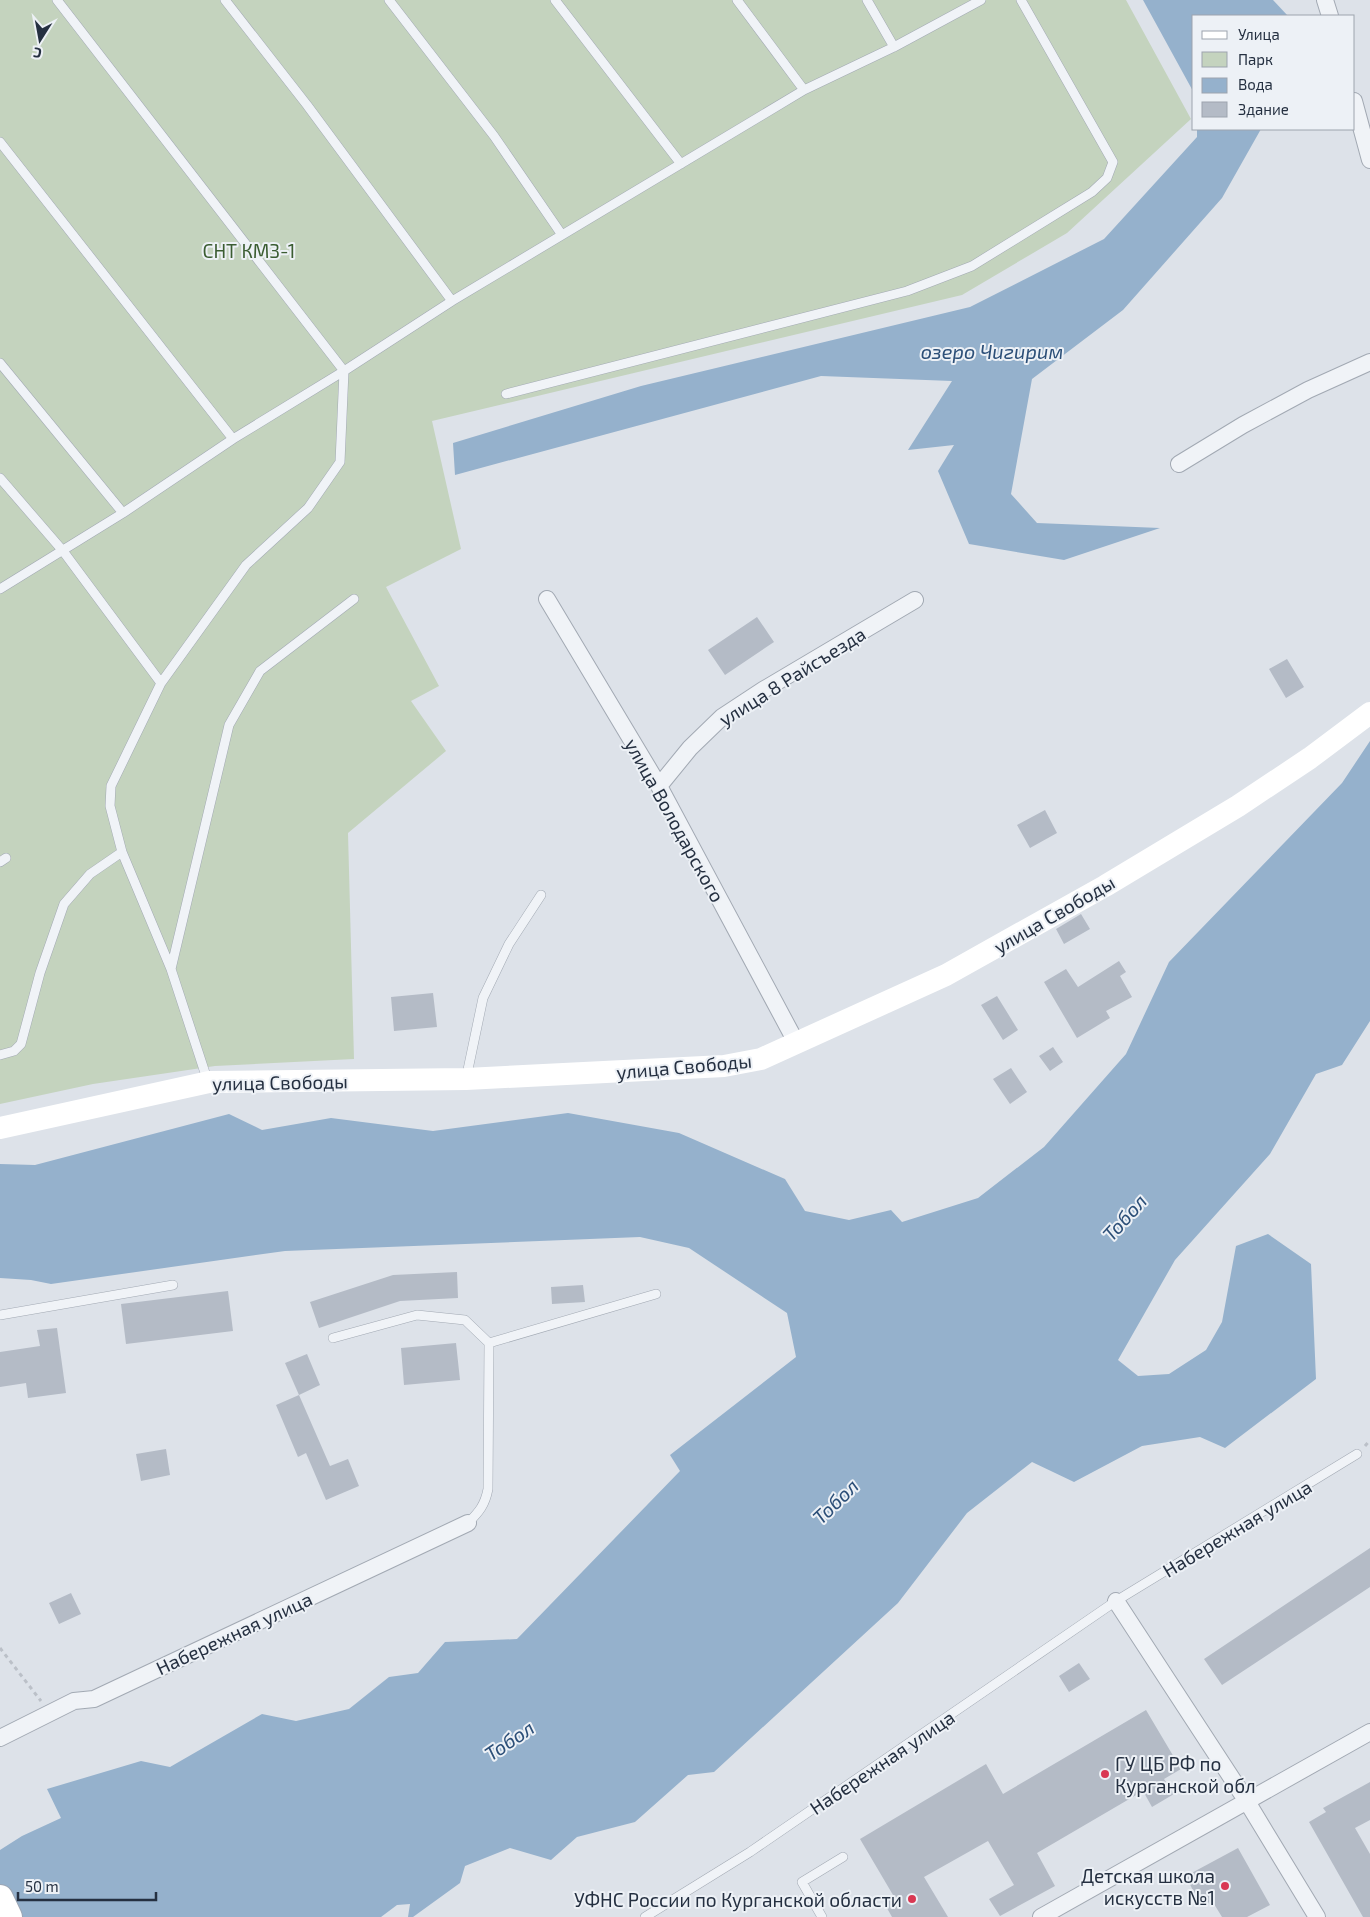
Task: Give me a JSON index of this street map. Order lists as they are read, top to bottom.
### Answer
{
  "streets": {
    "street": [
      "улица 8 Райсъезда",
      "улица Володарского",
      "улица Свободы",
      "Набережная улица"
    ]
  },
  "crossings": [
    ["улица 8 Райсъезда", "улица Володарского"],
    ["улица Володарского", "улица Свободы"]
  ],
  "water": ["озеро Чигирим", "Тобол"],
  "parks": ["СНТ КМЗ-1"],
  "places": ["ГУ ЦБ РФ по Курганской обл", "Детская школа искусств №1", "УФНС России по Курганской области"],
  "legend": [
    "Улица",
    "Парк",
    "Вода",
    "Здание"
  ],
  "scale_bar": "50 m",
  "north": "bottom"
}
